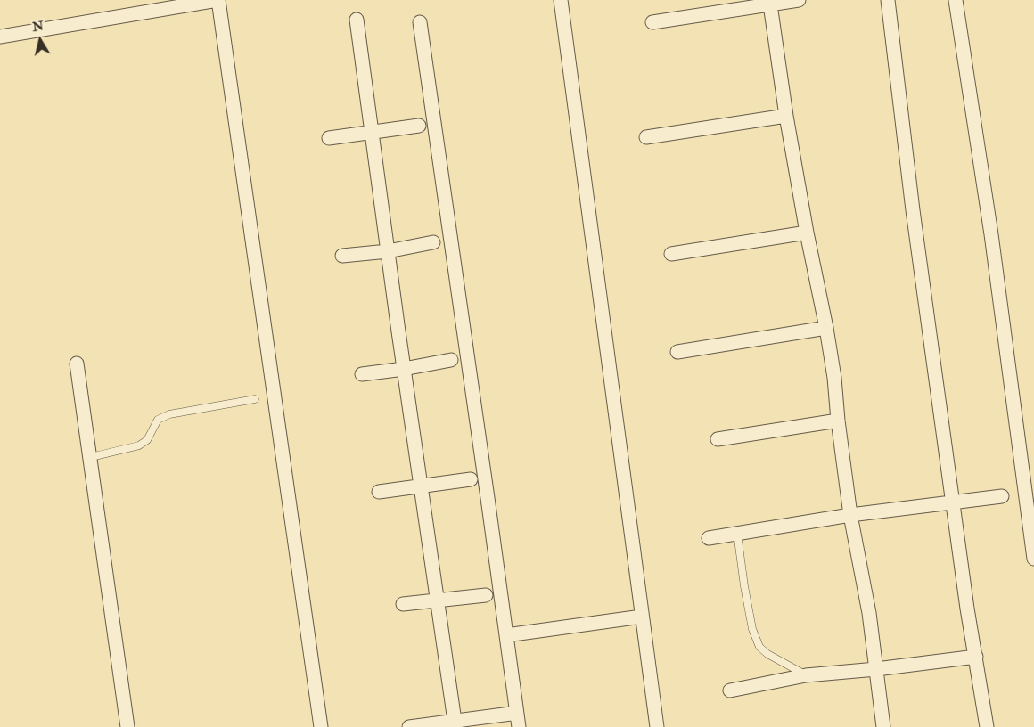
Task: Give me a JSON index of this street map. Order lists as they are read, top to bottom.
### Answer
{
  "north": "top"
}
